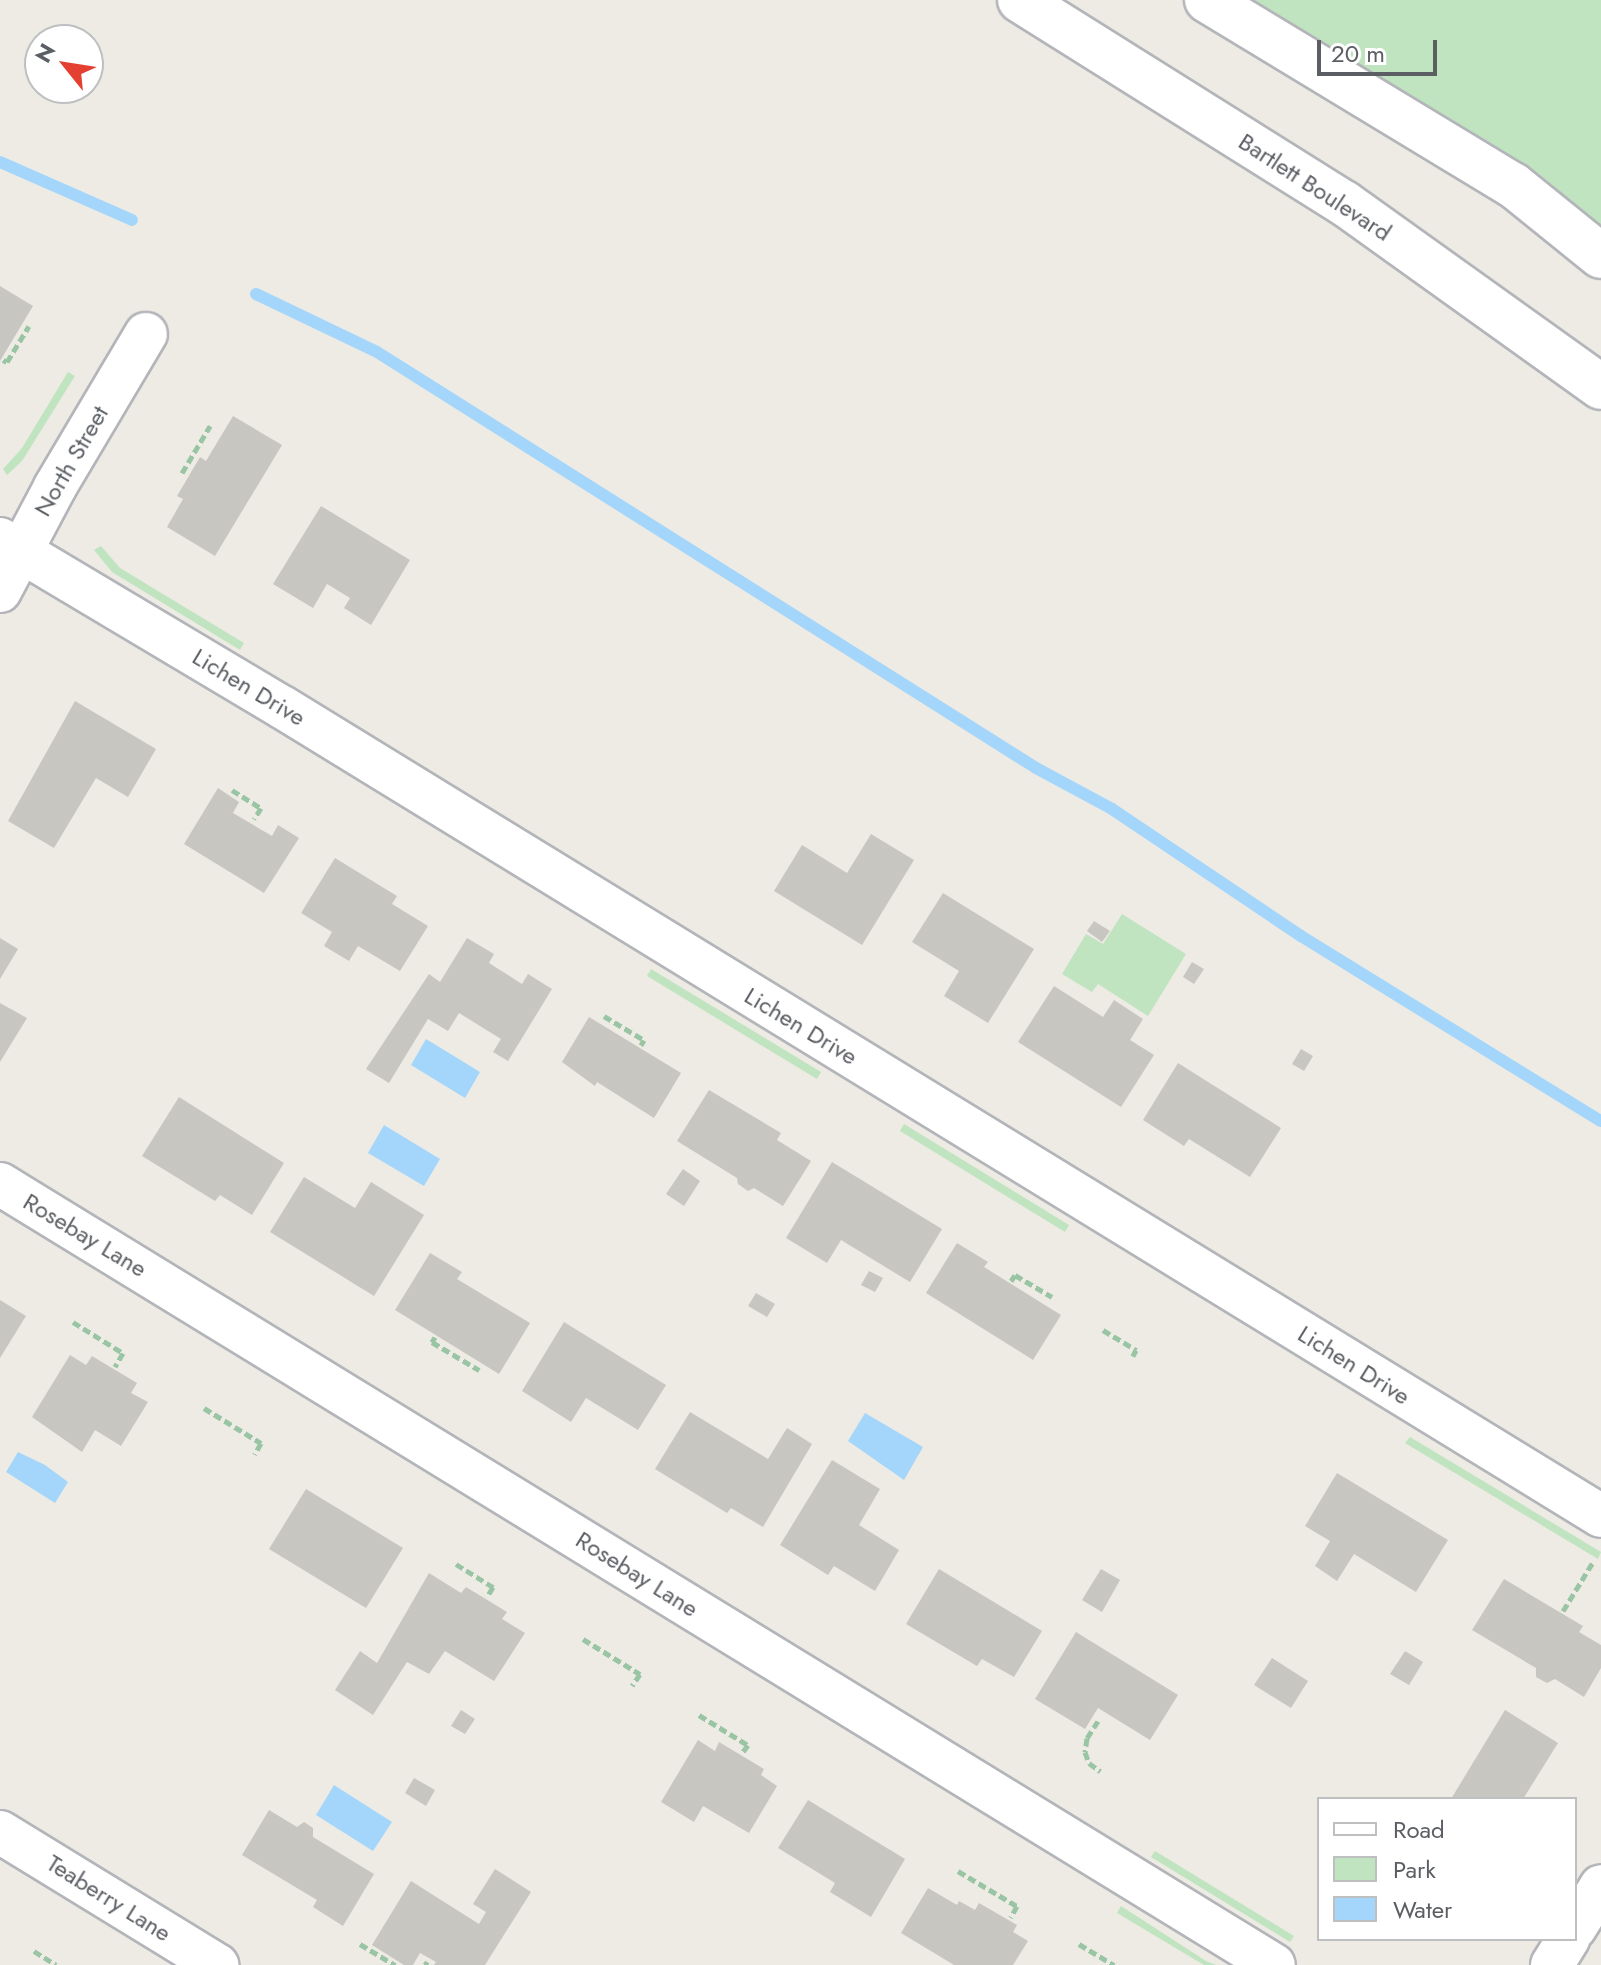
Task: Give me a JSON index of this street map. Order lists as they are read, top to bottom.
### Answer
{
  "streets": {
    "main road": ["Bartlett Boulevard"],
    "street": [
      "North Street",
      "Lichen Drive",
      "Rosebay Lane",
      "Teaberry Lane"
    ]
  },
  "crossings": [
    ["North Street", "Lichen Drive"]
  ],
  "legend": ["Road", "Park", "Water"],
  "scale_bar": "20 m",
  "north": "top left"
}
